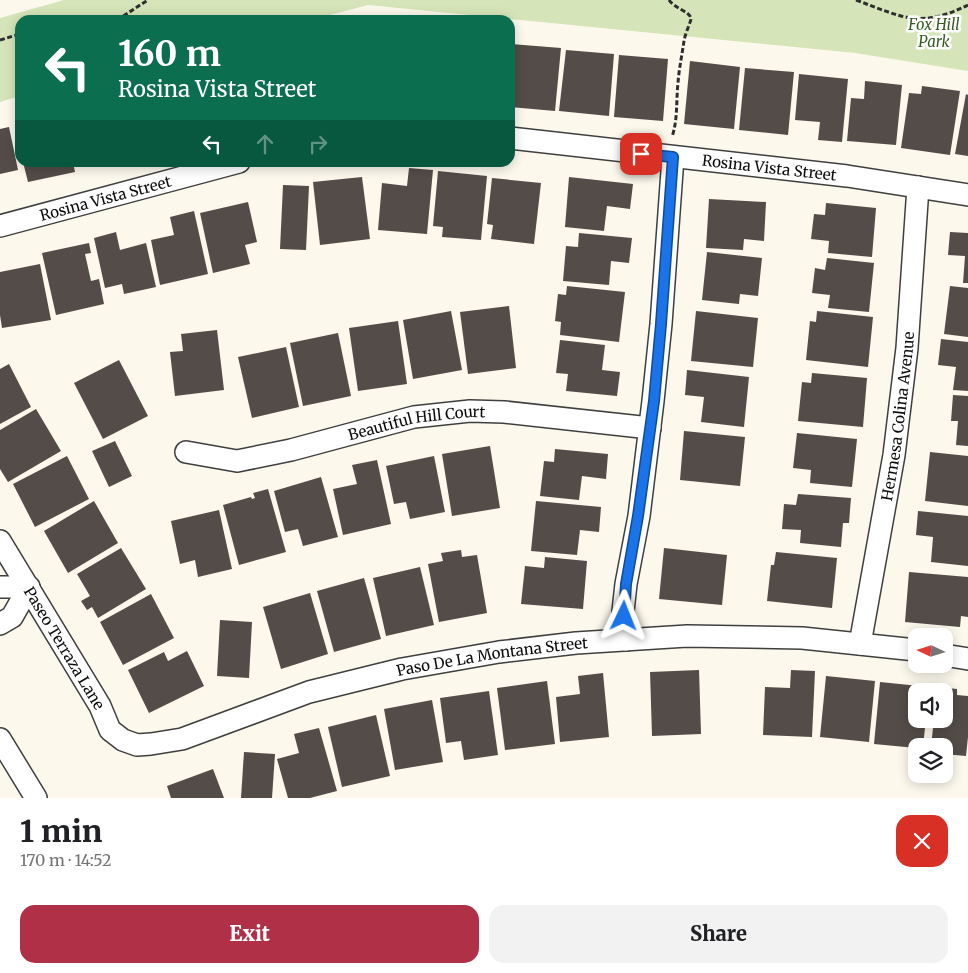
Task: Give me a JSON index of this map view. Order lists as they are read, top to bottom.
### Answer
{
  "streets": {
    "street": [
      "Rosina Vista Street",
      "Hermesa Colina Avenue",
      "Beautiful Hill Court",
      "Paseo Terraza Lane",
      "Paso De La Montana Street"
    ]
  },
  "crossings": [
    ["Rosina Vista Street", "Hermesa Colina Avenue"],
    ["Hermesa Colina Avenue", "Paso De La Montana Street"],
    ["Paseo Terraza Lane", "Paso De La Montana Street"]
  ],
  "parks": ["Fox Hill Park"],
  "north": "left",
  "page": {
    "turn": ["160 m", "Rosina Vista Street"],
    "heading": ["1 min", "170 m · 14:52"],
    "buttons": ["Exit", "Share"]
  }
}
